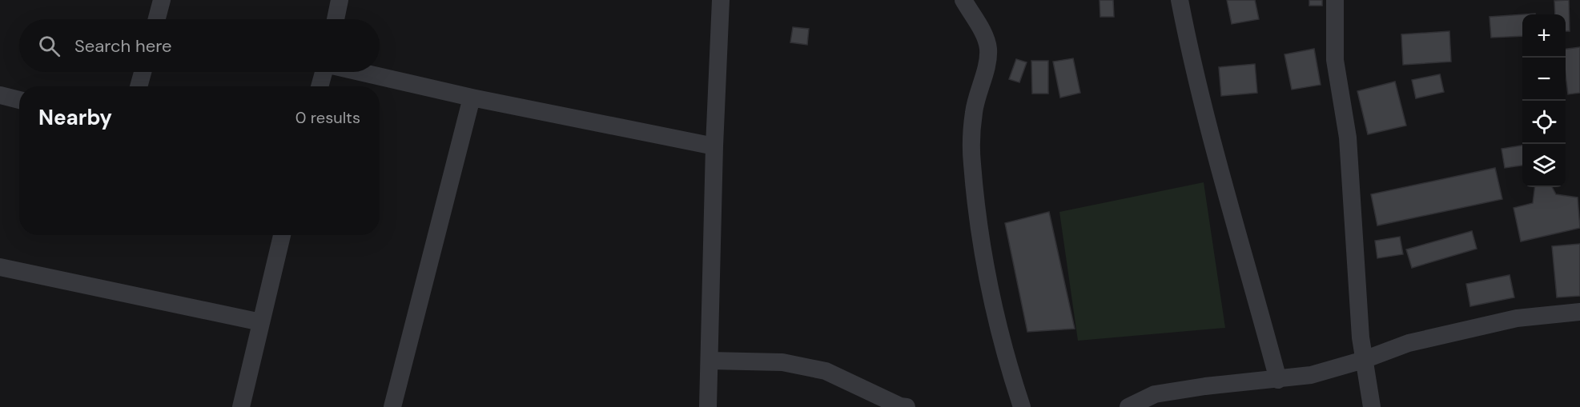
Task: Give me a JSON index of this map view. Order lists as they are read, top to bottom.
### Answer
{
  "page": {
    "map_buttons": ["+", "−"],
    "search": "Search here",
    "heading": ["Nearby", "0 results"]
  }
}
